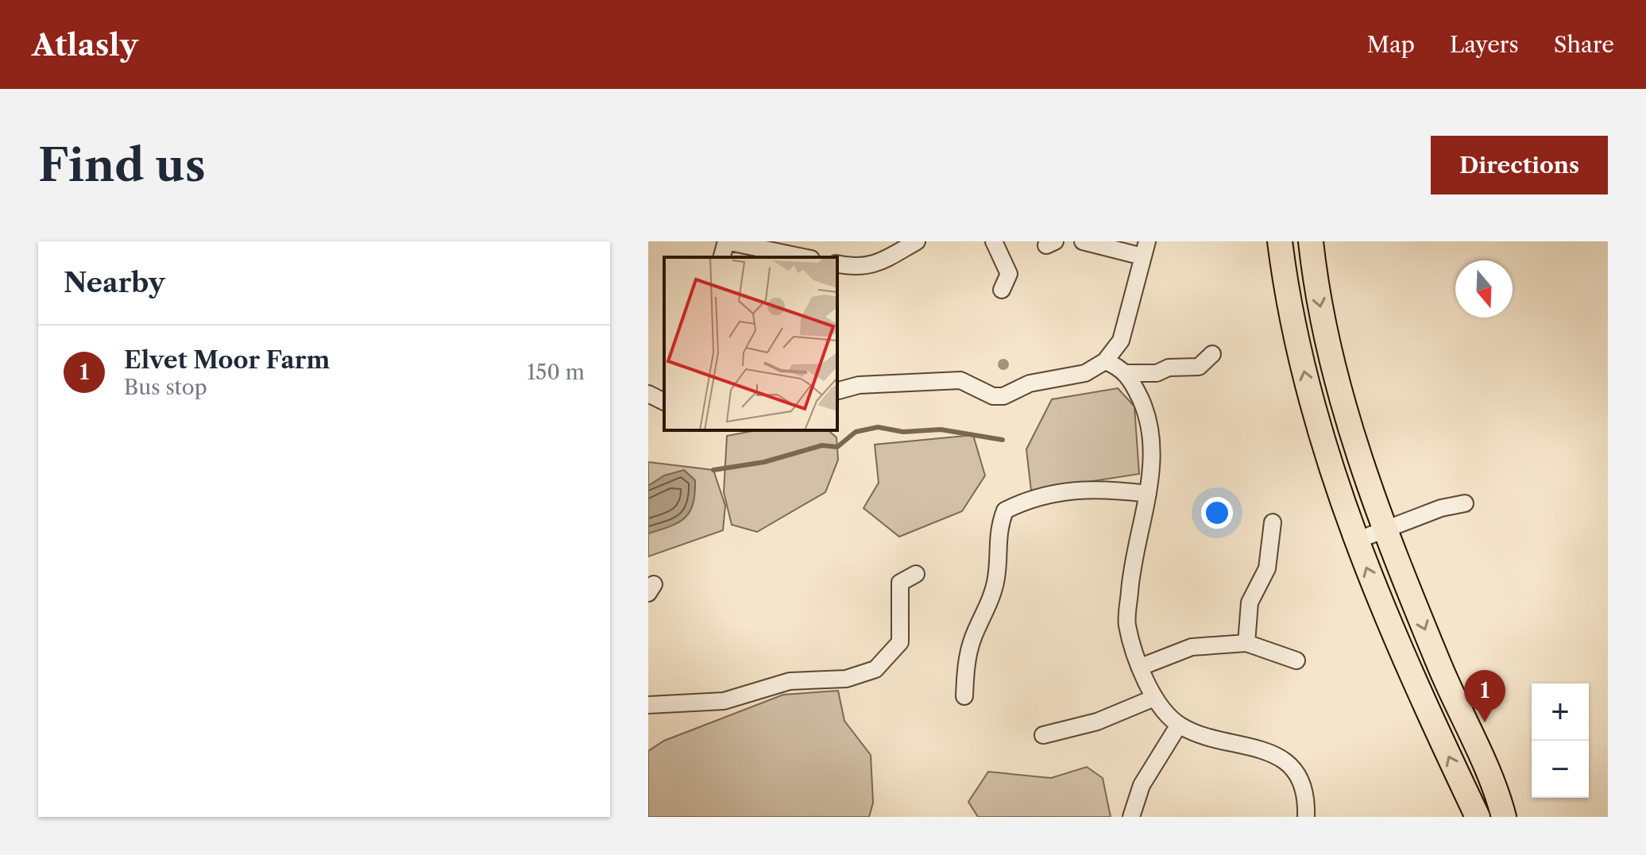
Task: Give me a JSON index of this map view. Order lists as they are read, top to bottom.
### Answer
{
  "north": "bottom",
  "page": {
    "header": "Atlasly",
    "nav": ["Map", "Layers", "Share"],
    "buttons": "Directions",
    "title": "Find us",
    "heading": "Nearby",
    "list": [
      {
        "mark": "1",
        "name": "Elvet Moor Farm",
        "note": "Bus stop",
        "value": "150 m"
      }
    ],
    "pins": "1",
    "map_buttons": ["+", "−"]
  }
}
